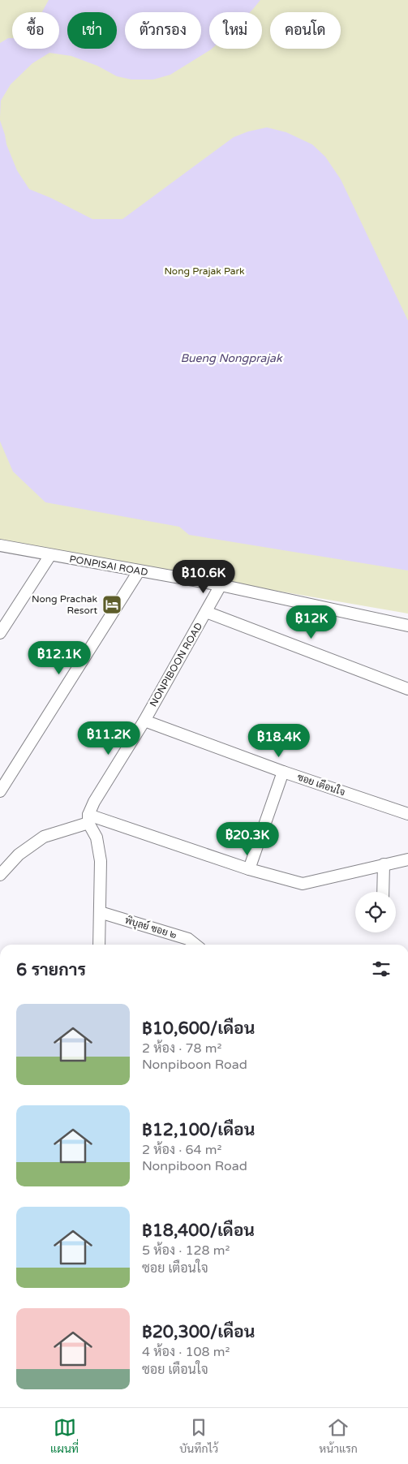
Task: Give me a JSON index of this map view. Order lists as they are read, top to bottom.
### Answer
{
  "streets": {
    "street": [
      "PONPISAI ROAD",
      "NONPIBOON ROAD",
      "ซอย เตือนใจ",
      "พิบุลย์ ซอย ๒"
    ]
  },
  "crossings": [
    ["PONPISAI ROAD", "NONPIBOON ROAD"],
    ["NONPIBOON ROAD", "ซอย เตือนใจ"]
  ],
  "water": ["Bueng Nongprajak"],
  "parks": ["Nong Prajak Park"],
  "places": {
    "hotel": ["Nong Prachak Resort"]
  },
  "page": {
    "chip": [
      "ซื้อ",
      "เช่า",
      "ตัวกรอง",
      "ใหม่",
      "คอนโด"
    ],
    "price": [
      "฿10.6K",
      "฿12K",
      "฿12.1K",
      "฿11.2K",
      "฿18.4K",
      "฿20.3K"
    ],
    "heading": "6 รายการ",
    "list": [
      {
        "name": "฿10,600/เดือน",
        "note": "2 ห้อง · 78 m² · Nonpiboon Road"
      },
      {
        "name": "฿12,100/เดือน",
        "note": "2 ห้อง · 64 m² · Nonpiboon Road"
      },
      {
        "name": "฿18,400/เดือน",
        "note": "5 ห้อง · 128 m² · ซอย เตือนใจ"
      },
      {
        "name": "฿20,300/เดือน",
        "note": "4 ห้อง · 108 m² · ซอย เตือนใจ"
      }
    ],
    "tabs": ["แผนที่", "บันทึกไว้", "หน้าแรก"]
  }
}
